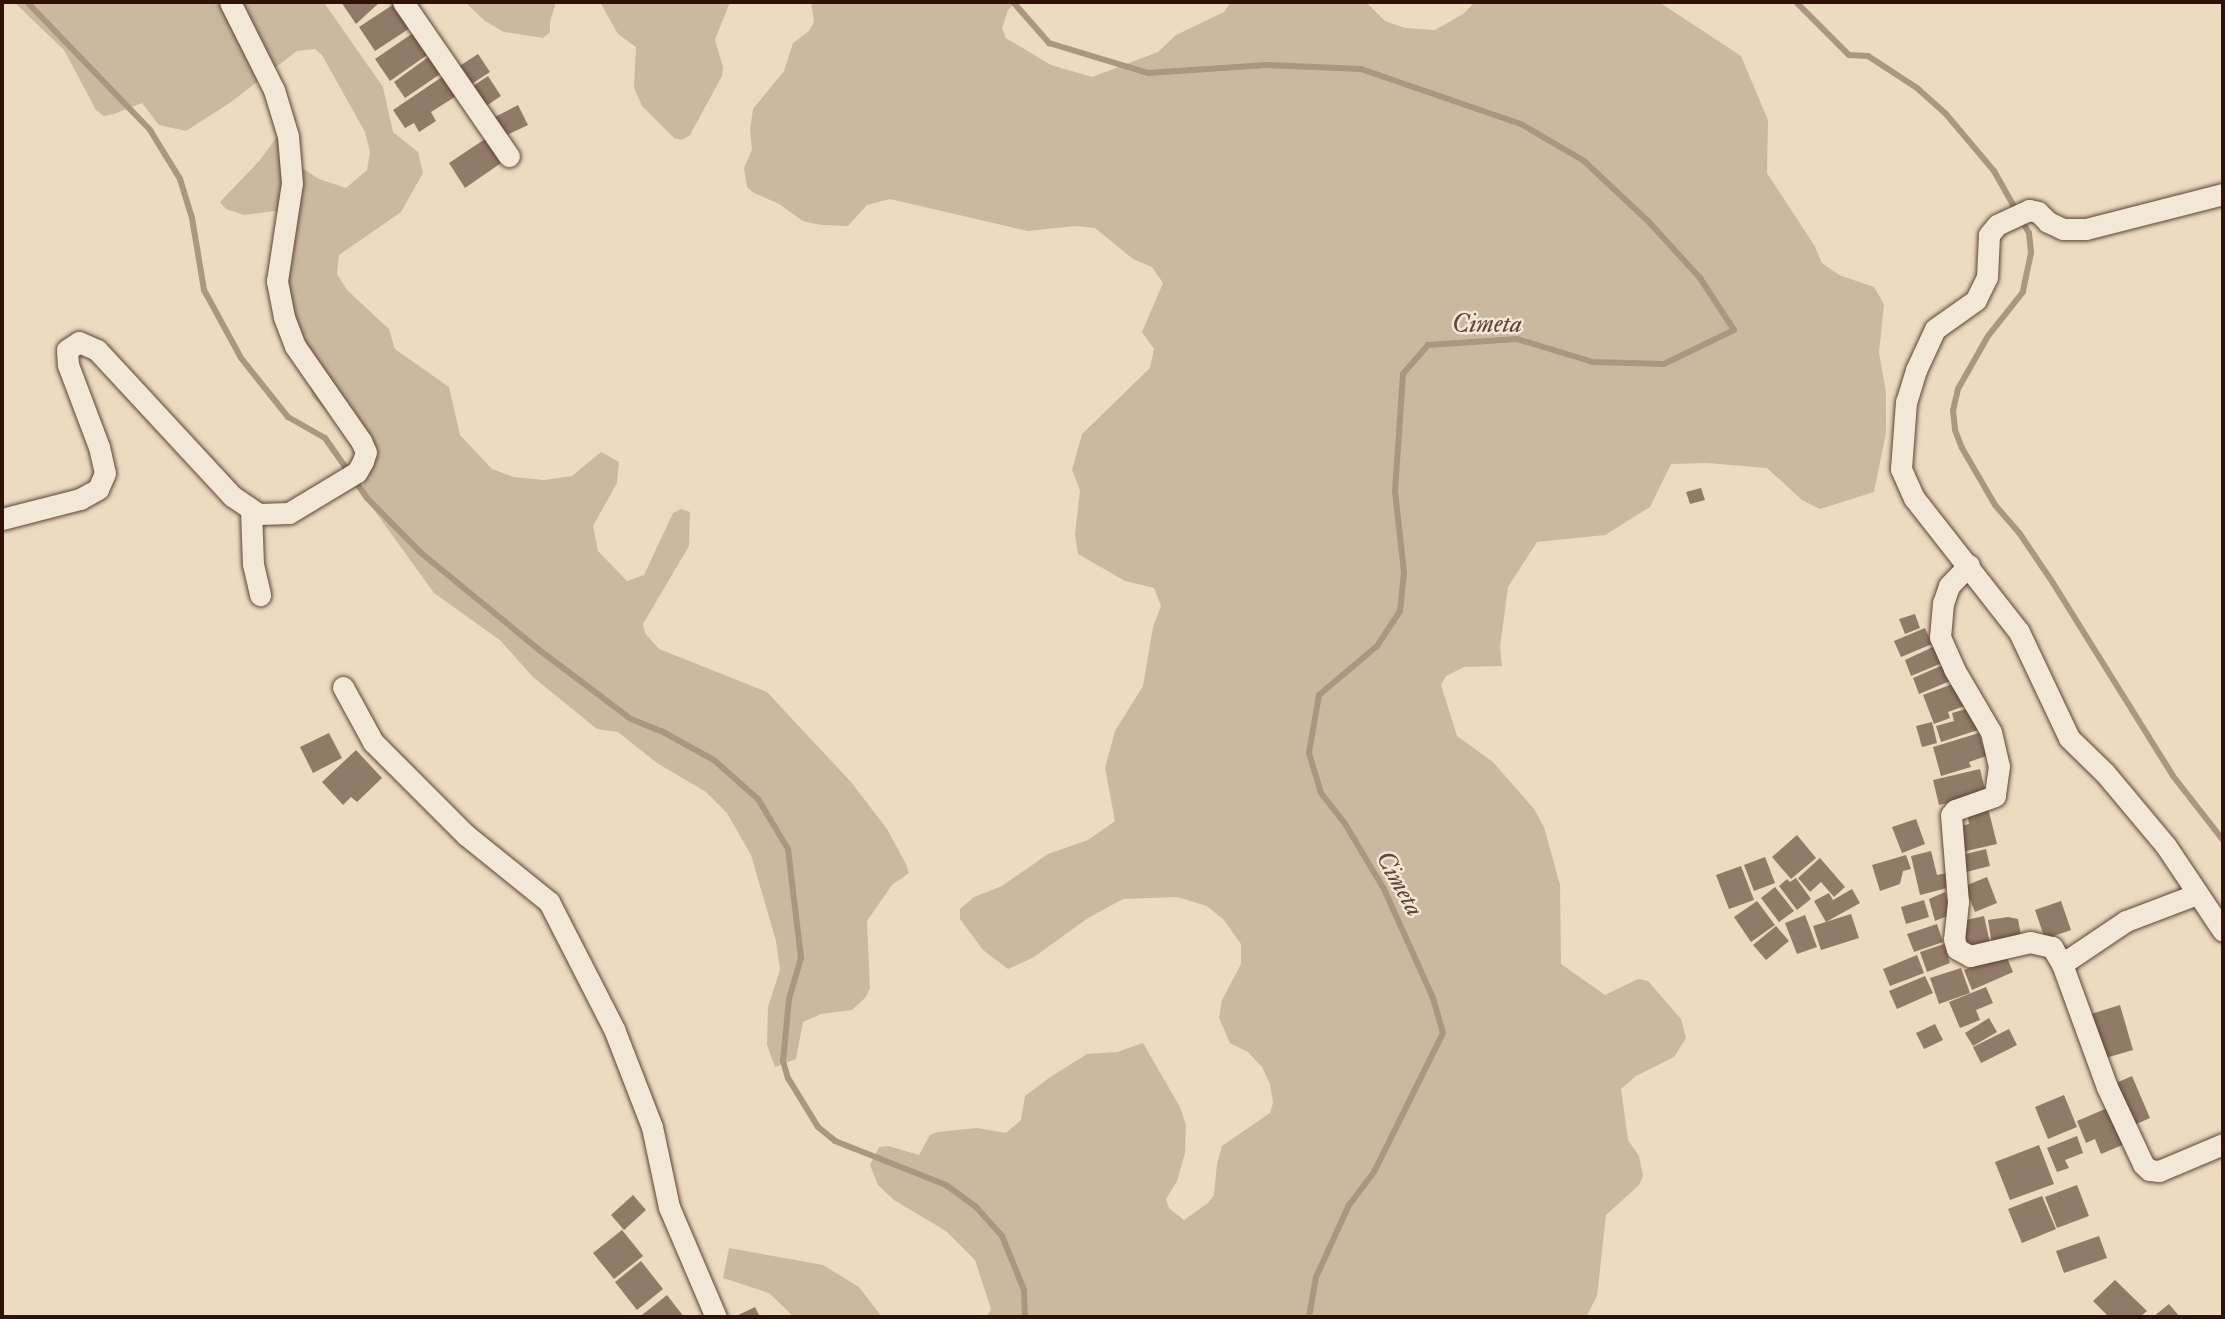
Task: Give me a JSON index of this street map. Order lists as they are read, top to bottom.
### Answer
{
  "water": ["Cimeta"]
}
